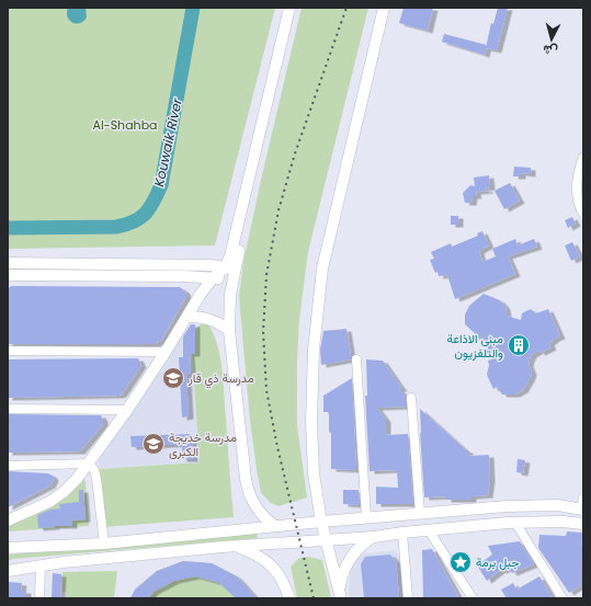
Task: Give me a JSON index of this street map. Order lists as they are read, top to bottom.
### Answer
{
  "water": ["Kouwaik River"],
  "parks": ["Al-Shahba"],
  "places": {
    "building": ["مبنى الاذاعة والتلفزيون"],
    "school or university": ["مدرسة ذي قار", "مدرسة خديجة الكبرى"],
    "place": ["جبل برمة"]
  },
  "north": "bottom"
}
